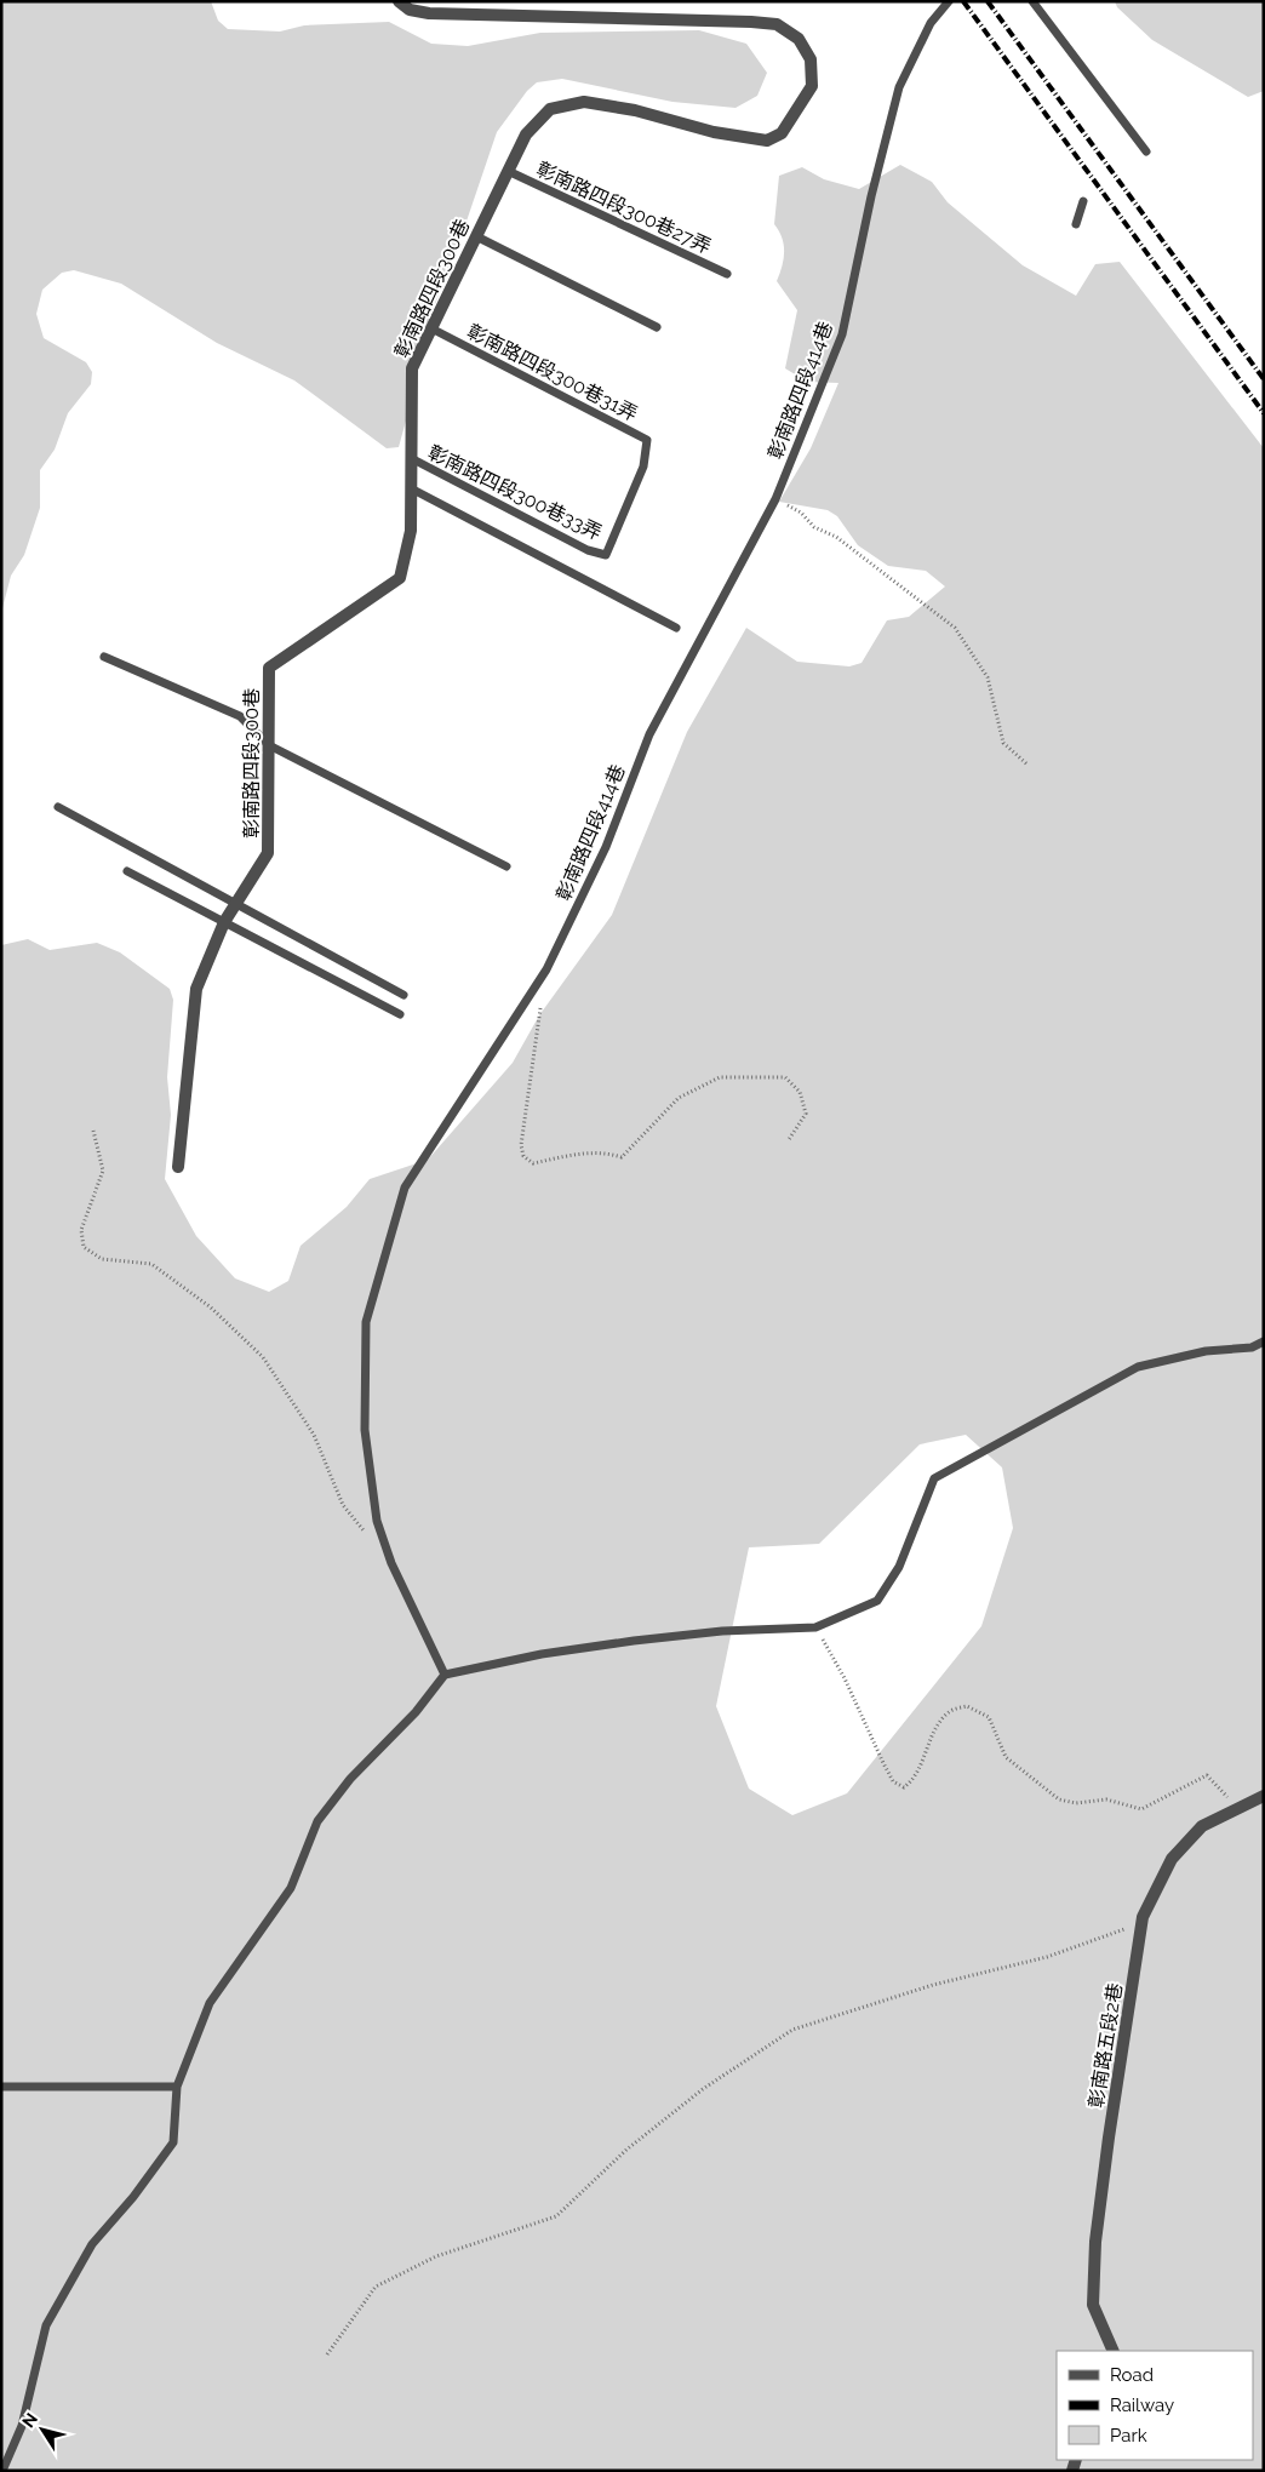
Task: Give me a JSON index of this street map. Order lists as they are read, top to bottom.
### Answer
{
  "streets": {
    "street": ["彰南路四段300巷", "彰南路五段2巷"],
    "lane": [
      "彰南路四段300巷27弄",
      "彰南路四段300巷31弄",
      "彰南路四段414巷",
      "彰南路四段300巷33弄"
    ]
  },
  "crossings": [
    ["彰南路四段300巷27弄", "彰南路四段300巷"],
    ["彰南路四段300巷", "彰南路四段300巷31弄"],
    ["彰南路四段300巷", "彰南路四段300巷33弄"],
    ["彰南路四段300巷31弄", "彰南路四段300巷33弄"]
  ],
  "legend": ["Road", "Railway", "Park"],
  "north": "top left"
}
